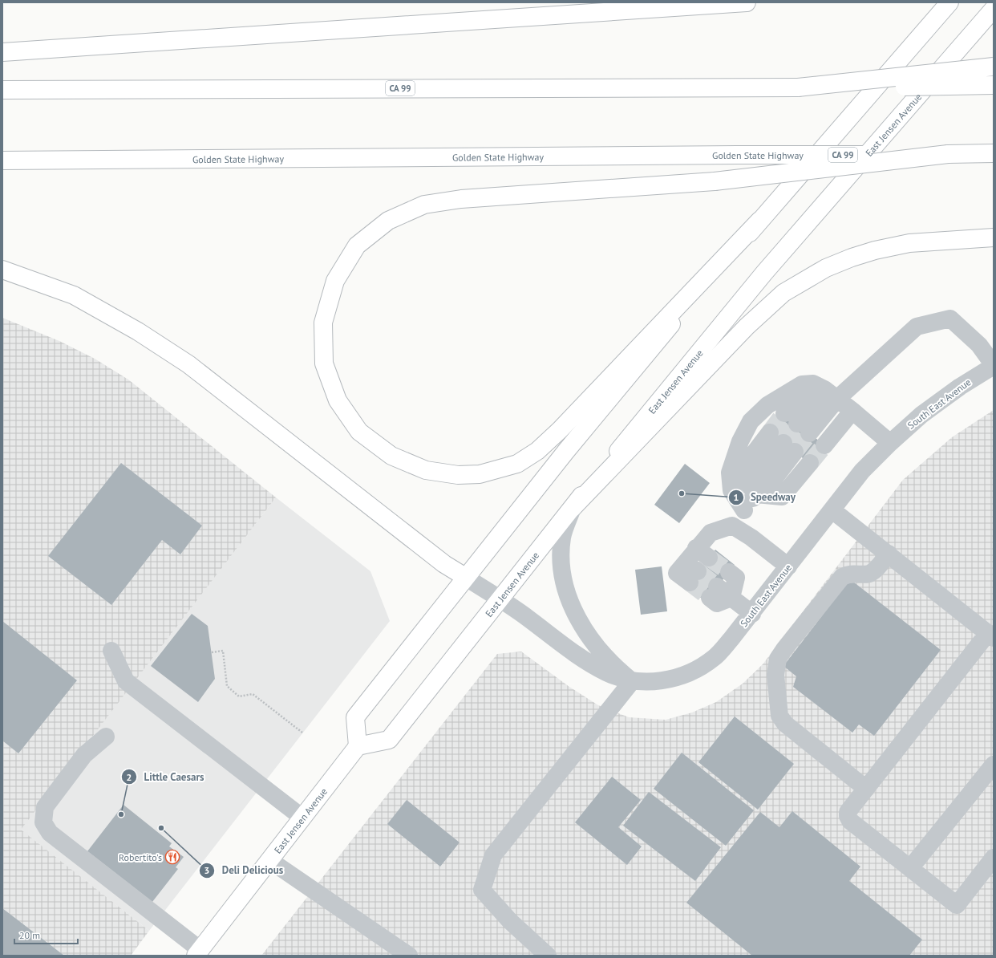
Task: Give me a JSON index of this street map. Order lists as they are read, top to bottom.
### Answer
{
  "streets": {
    "main road": ["CA 99", "East Jensen Avenue", "Golden State Highway"],
    "street": ["South East Avenue"]
  },
  "crossings": [
    ["East Jensen Avenue", "South East Avenue"]
  ],
  "places": {
    "other": ["Speedway", "Little Caesars", "Deli Delicious"],
    "restaurant": ["Robertito's"]
  },
  "scale_bar": "20 m"
}
